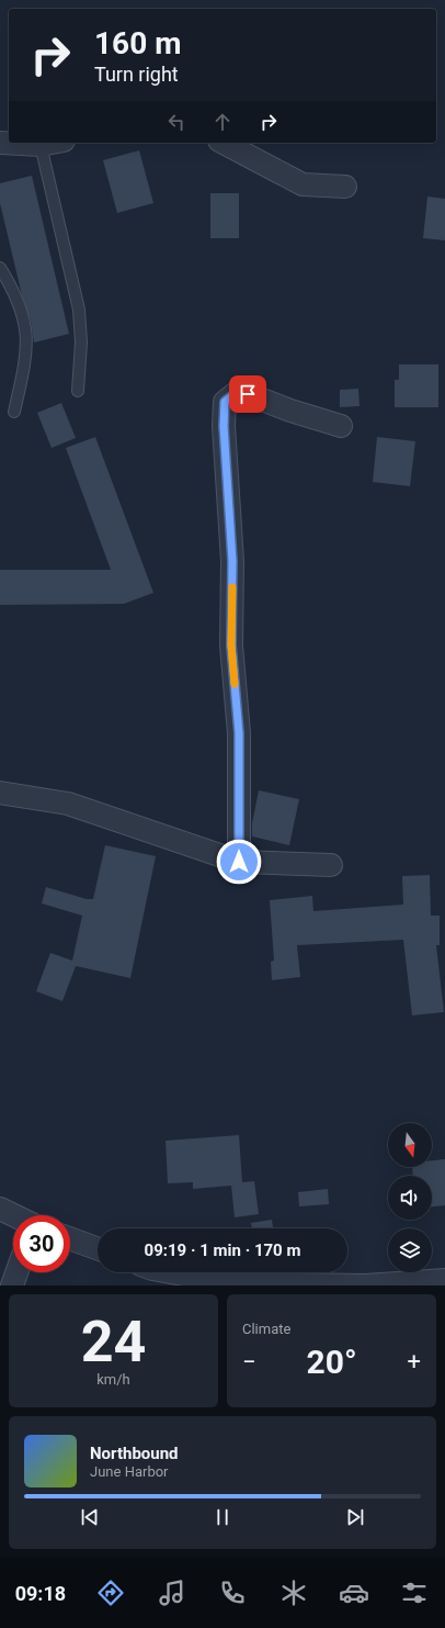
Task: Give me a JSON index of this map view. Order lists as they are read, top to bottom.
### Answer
{
  "north": "bottom",
  "page": {
    "turn": ["160 m", "Turn right"],
    "limit": "30",
    "trip": "09:19 · 1 min · 170 m",
    "tile": [
      ["24", "km/h"],
      "Climate"
    ],
    "heat": ["−", "20°", "+"],
    "song": ["Northbound", "June Harbor"],
    "tabs": "09:18"
  }
}
